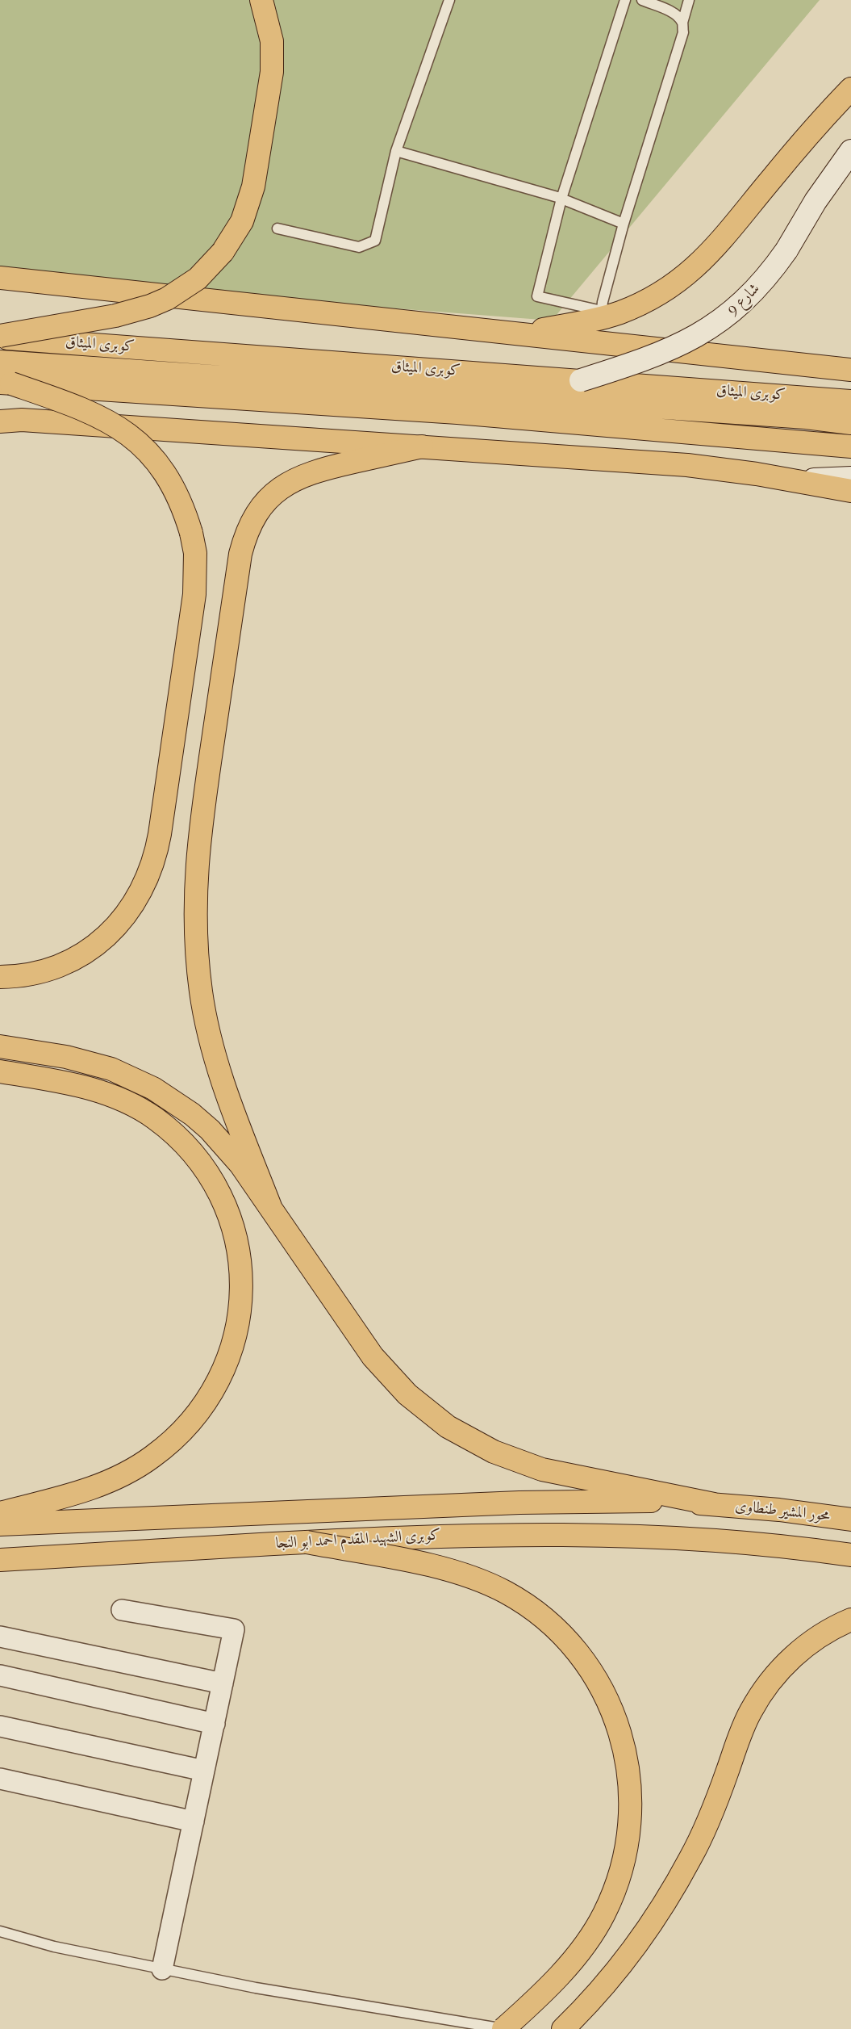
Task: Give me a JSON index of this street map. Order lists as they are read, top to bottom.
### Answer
{
  "streets": {
    "main road": [
      "شارع 9",
      "كوبرى الميثاق",
      "محور المشير طنطاوى",
      "كوبرى الشهيد المقدم احمد ابو النجا"
    ]
  },
  "crossings": [
    ["شارع 9", "كوبرى الميثاق"],
    ["محور المشير طنطاوى", "كوبرى الشهيد المقدم احمد ابو النجا"]
  ]
}
